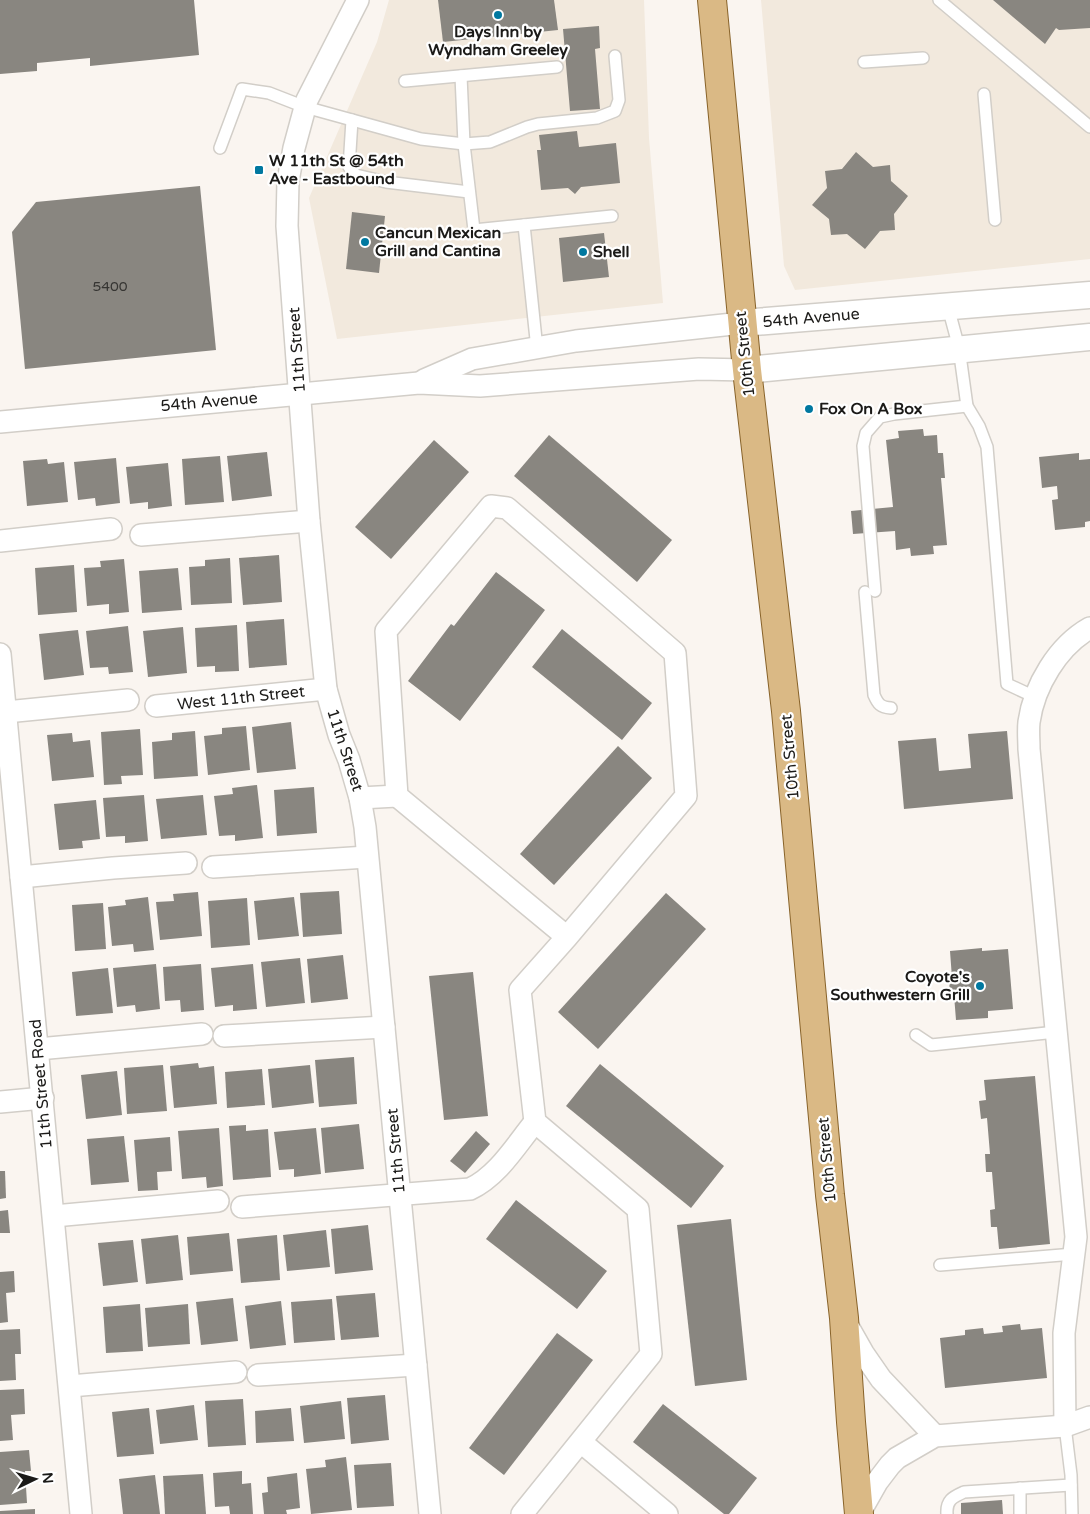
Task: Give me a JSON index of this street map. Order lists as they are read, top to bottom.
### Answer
{
  "streets": {
    "main road": ["10th Street"],
    "street": [
      "54th Avenue",
      "11th Street",
      "West 11th Street",
      "11th Street Road"
    ]
  },
  "crossings": [
    ["54th Avenue", "11th Street"],
    ["54th Avenue", "10th Street"],
    ["11th Street", "West 11th Street"]
  ],
  "places": {
    "other": [
      "Days Inn by Wyndham Greeley",
      "Cancun Mexican Grill and Cantina",
      "Shell",
      "Fox On A Box",
      "Coyote's Southwestern Grill"
    ],
    "transit": ["W 11th St @ 54th Ave - Eastbound"]
  },
  "house_numbers": ["5400"],
  "north": "right"
}
